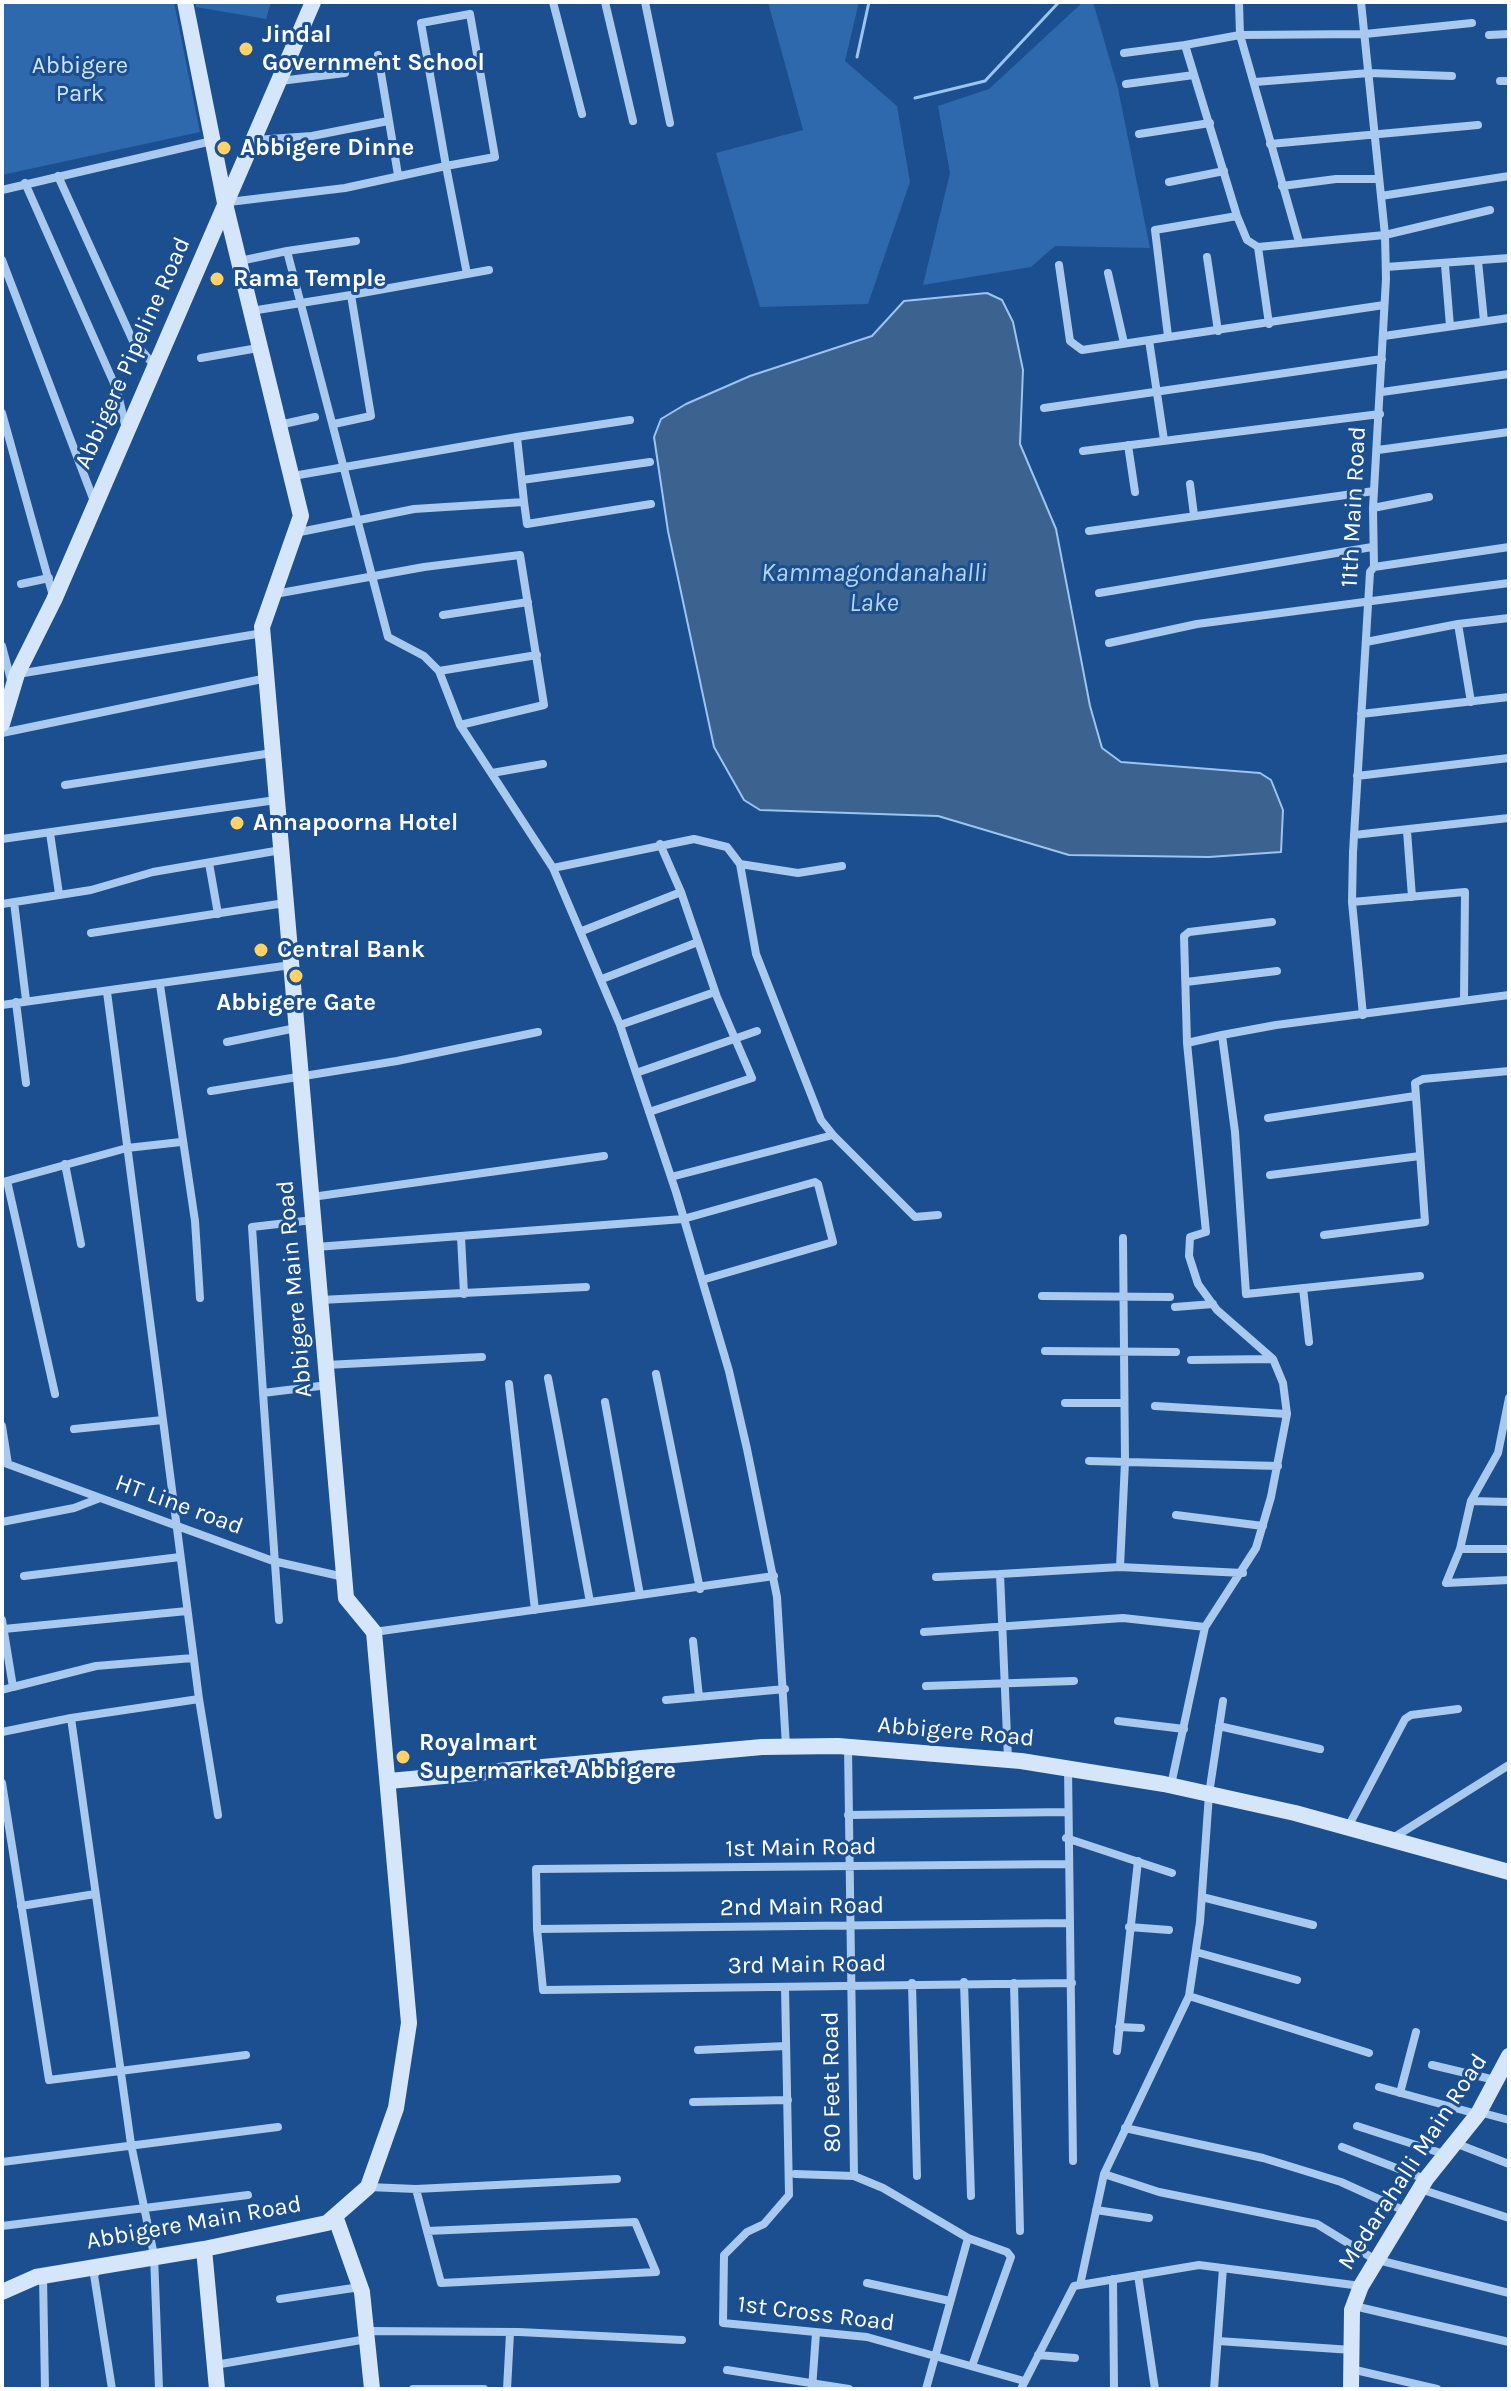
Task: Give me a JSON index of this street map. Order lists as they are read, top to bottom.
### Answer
{
  "streets": {
    "main road": [
      "Abbigere Pipeline Road",
      "Abbigere Main Road",
      "Abbigere Road",
      "Medarahalli Main Road"
    ],
    "street": [
      "11th Main Road",
      "HT Line road",
      "1st Main Road",
      "2nd Main Road",
      "3rd Main Road",
      "80 Feet Road",
      "1st Cross Road"
    ]
  },
  "crossings": [
    ["Abbigere Pipeline Road", "Abbigere Main Road"],
    ["Abbigere Main Road", "HT Line road"],
    ["Abbigere Main Road", "Abbigere Road"],
    ["Abbigere Road", "80 Feet Road"],
    ["1st Main Road", "2nd Main Road"],
    ["1st Main Road", "3rd Main Road"],
    ["1st Main Road", "80 Feet Road"],
    ["2nd Main Road", "3rd Main Road"],
    ["2nd Main Road", "80 Feet Road"],
    ["3rd Main Road", "80 Feet Road"],
    ["3rd Main Road", "1st Cross Road"]
  ],
  "water": ["Kammagondanahalli Lake"],
  "parks": ["Abbigere Park"],
  "places": [
    "Jindal Government School",
    "Abbigere Dinne",
    "Rama Temple",
    "Annapoorna Hotel",
    "Central Bank",
    "Abbigere Gate",
    "Royalmart Supermarket Abbigere"
  ]
}
